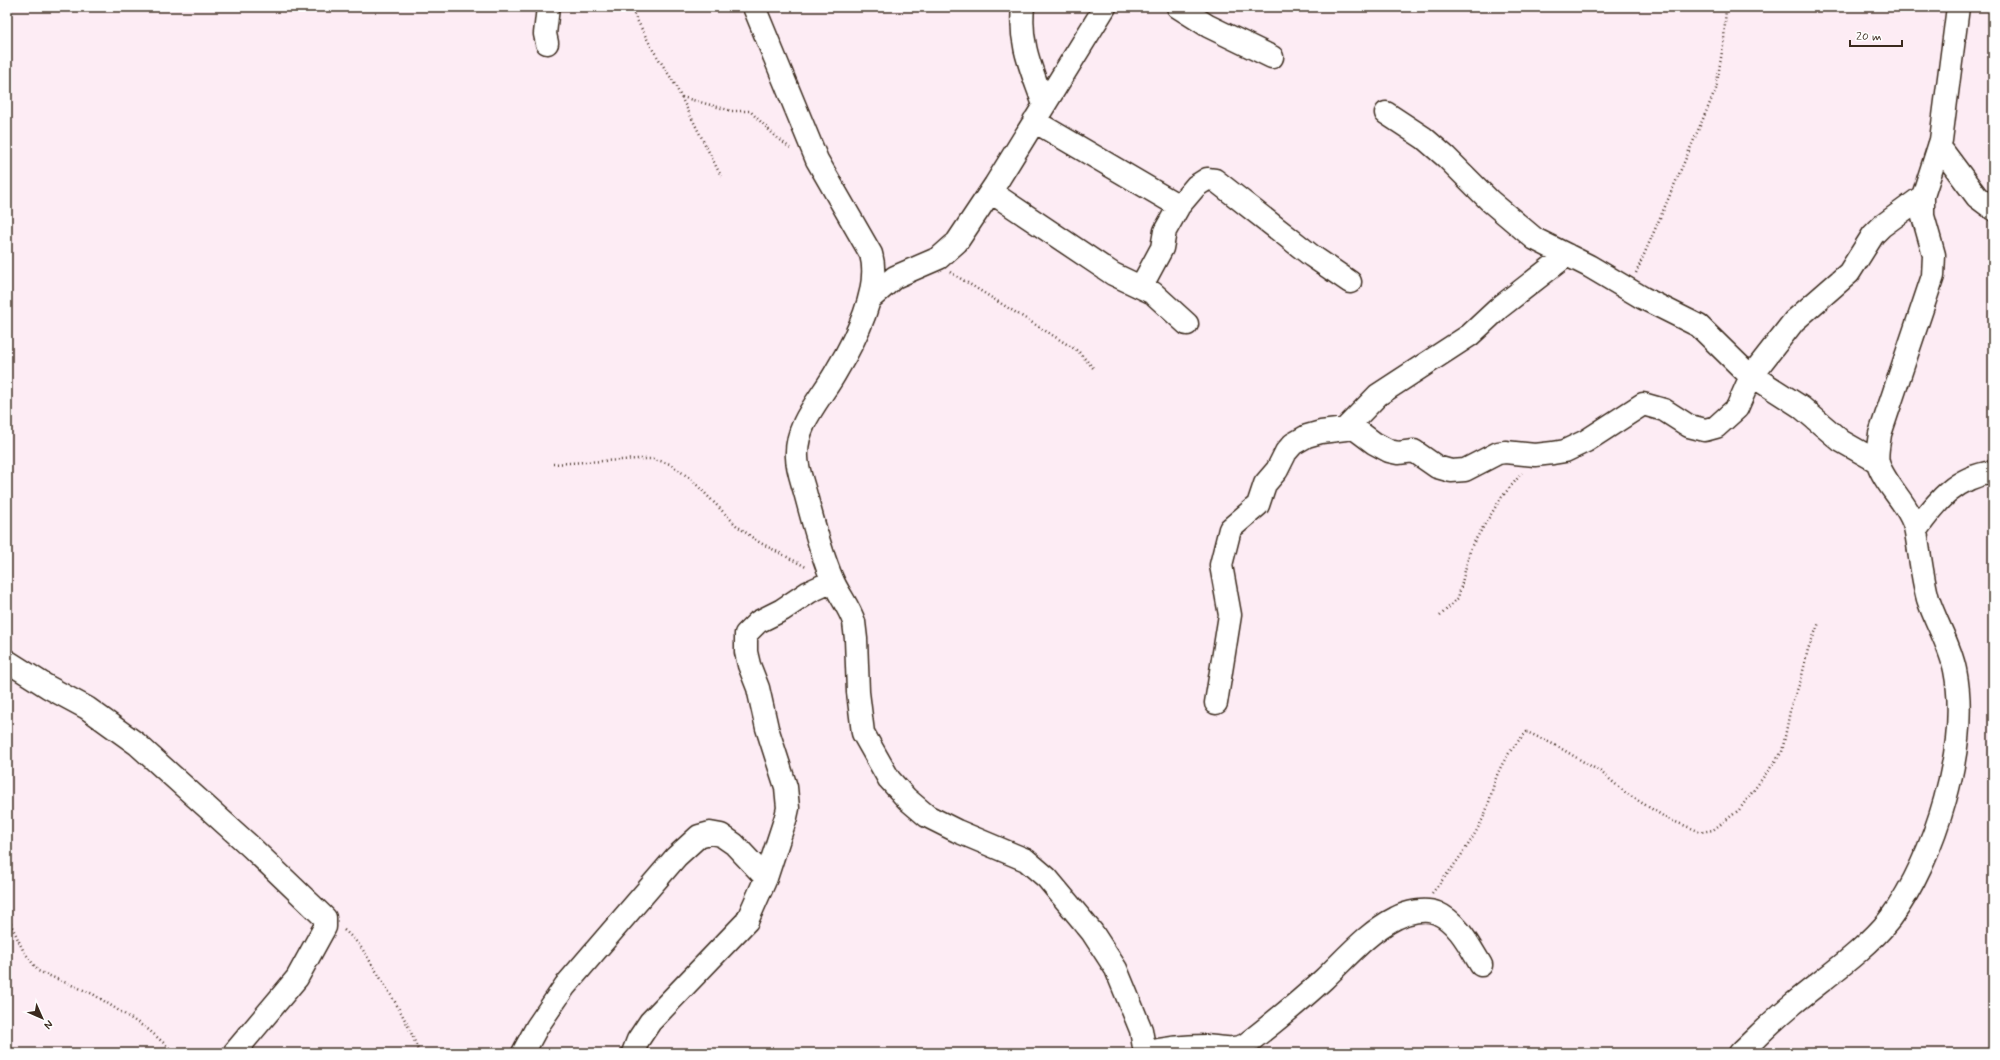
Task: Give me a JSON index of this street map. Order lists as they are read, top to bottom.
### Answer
{
  "scale_bar": "20 m",
  "north": "bottom right"
}
